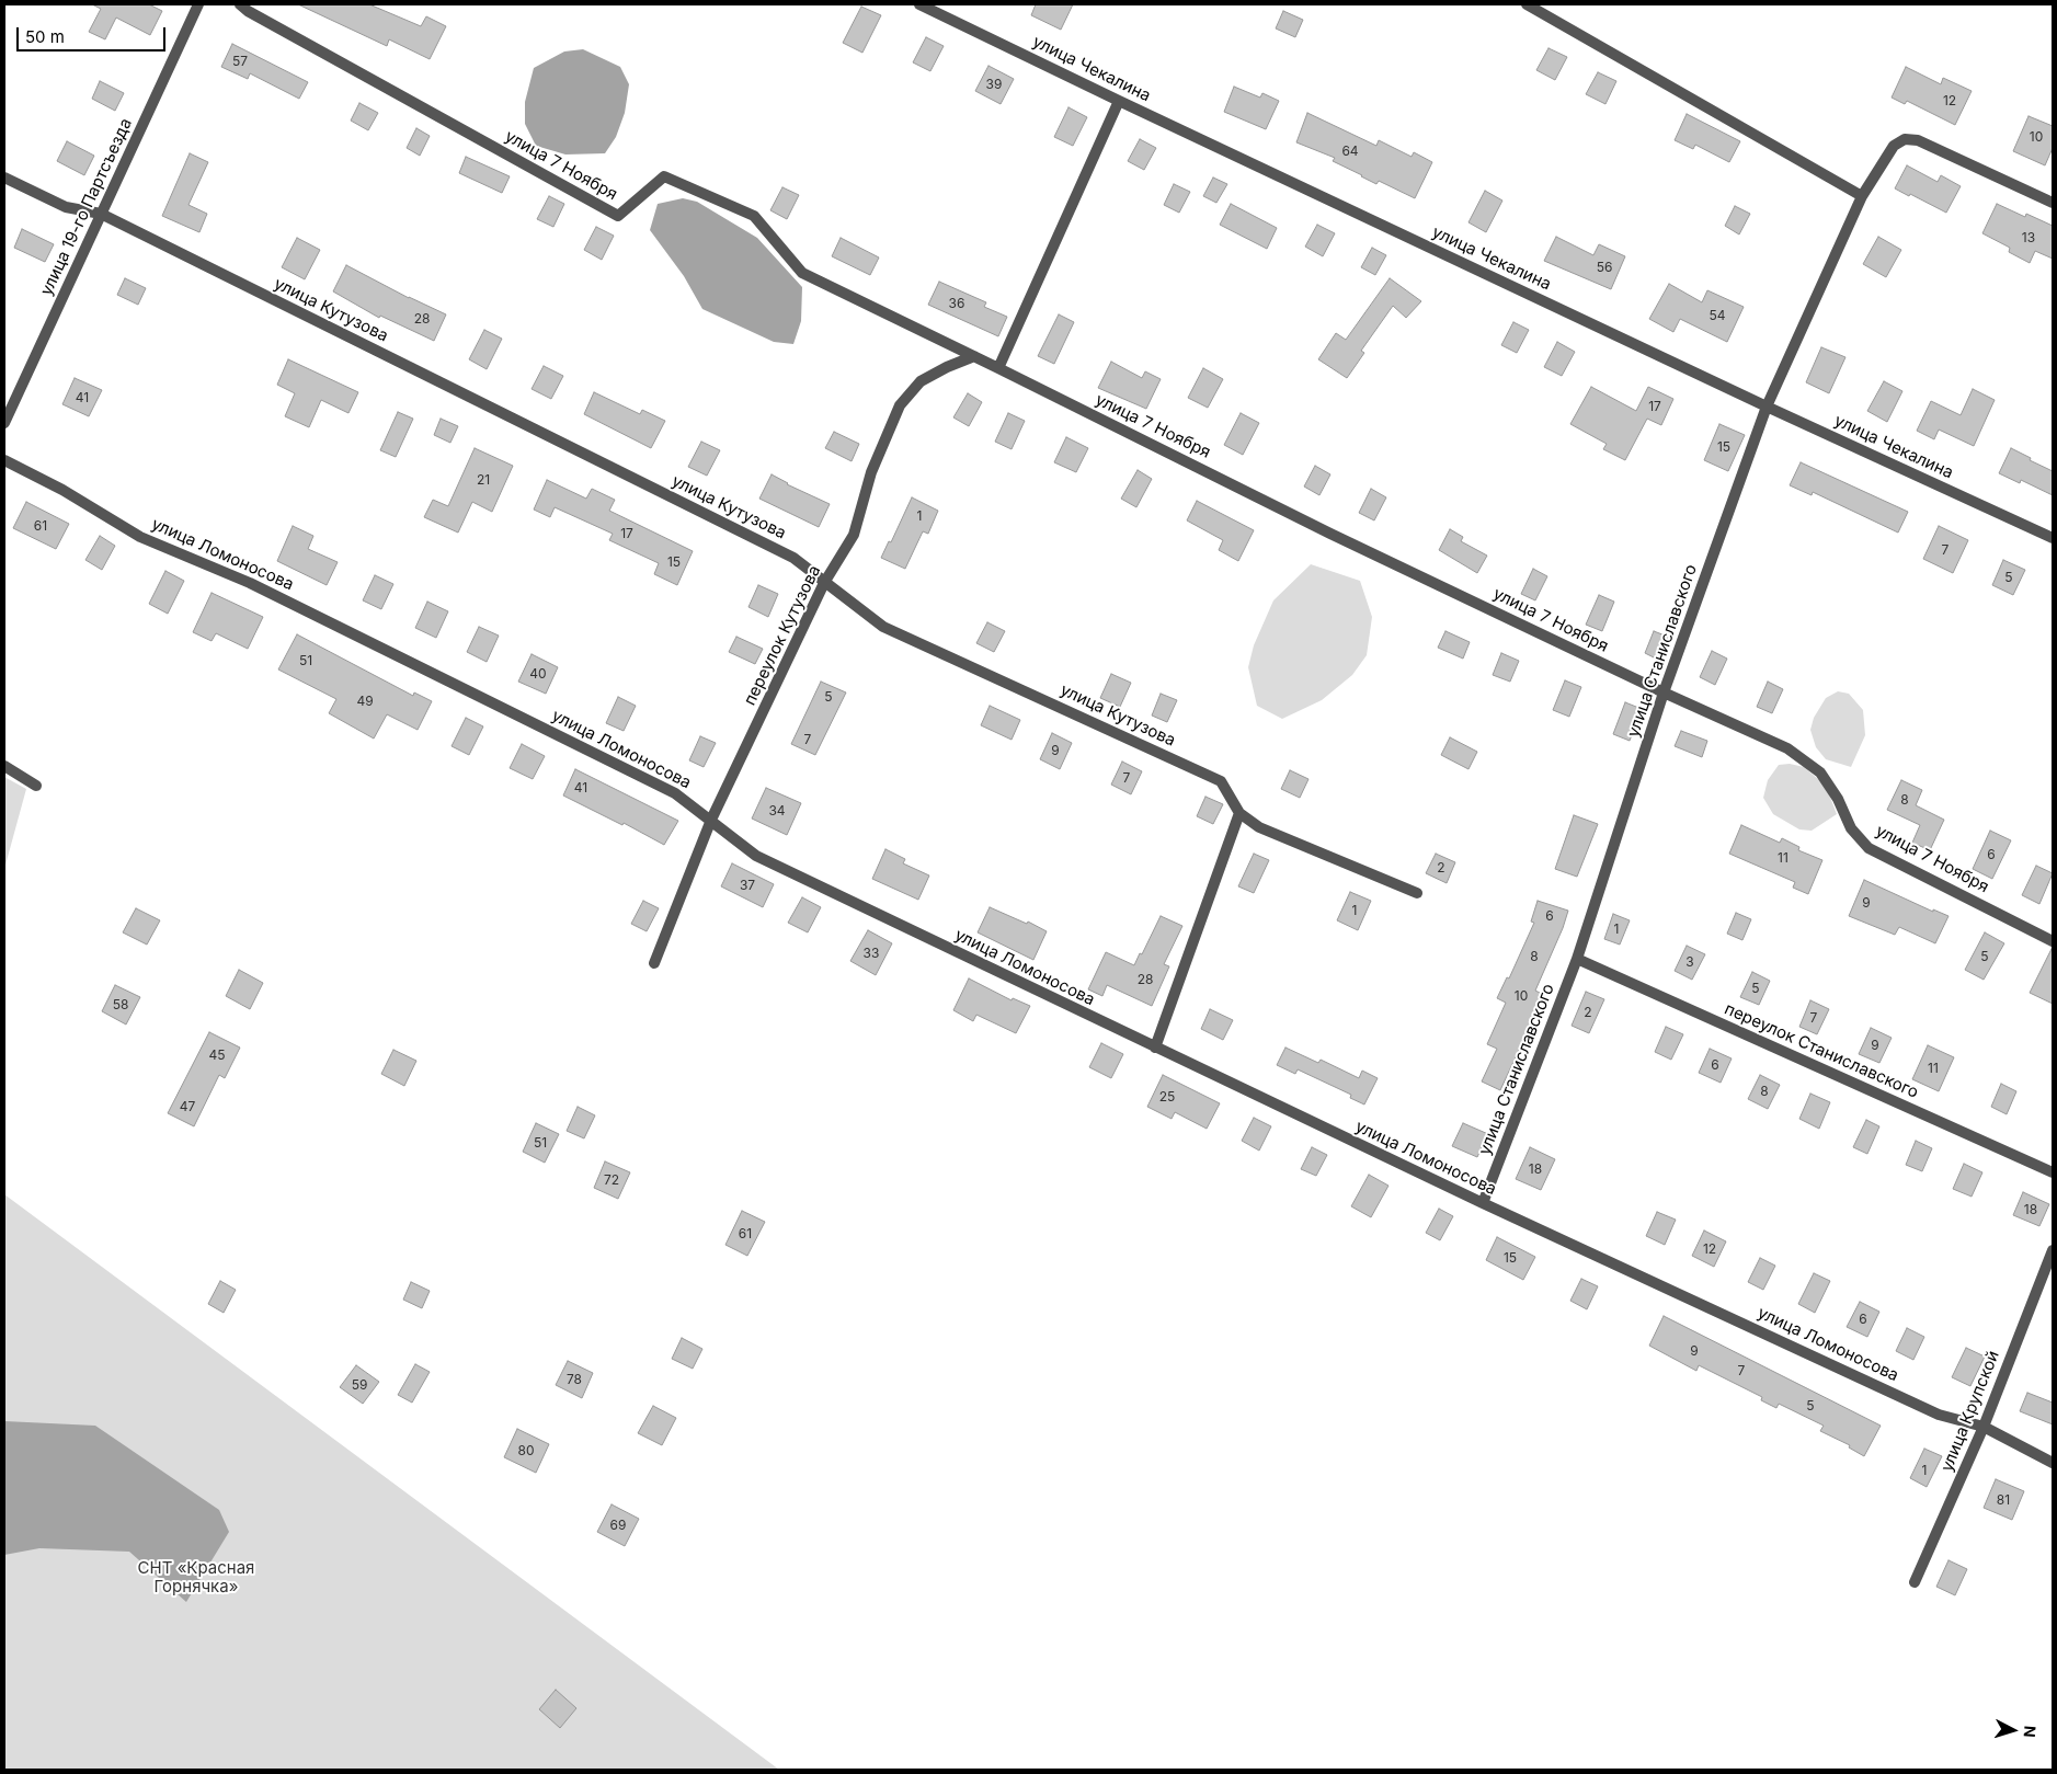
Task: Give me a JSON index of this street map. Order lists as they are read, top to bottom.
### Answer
{
  "streets": {
    "street": [
      "улица Чекалина",
      "улица 7 Ноября",
      "улица 19-го Партсъезда",
      "улица Кутузова",
      "улица Ломоносова",
      "переулок Кутузова",
      "улица Станиславского",
      "переулок Станиславского",
      "улица Крупской"
    ]
  },
  "crossings": [
    ["улица Чекалина", "улица Станиславского"],
    ["улица 7 Ноября", "переулок Кутузова"],
    ["улица 7 Ноября", "улица Станиславского"],
    ["улица 19-го Партсъезда", "улица Кутузова"],
    ["улица Кутузова", "переулок Кутузова"],
    ["улица Ломоносова", "переулок Кутузова"],
    ["улица Ломоносова", "улица Станиславского"],
    ["улица Ломоносова", "улица Крупской"],
    ["улица Станиславского", "переулок Станиславского"]
  ],
  "parks": ["СНТ «Красная Горнячка»"],
  "house_numbers": [
    "57",
    "39",
    "12",
    "10",
    "64",
    "13",
    "56",
    "36",
    "54",
    "28",
    "41",
    "17",
    "15",
    "21",
    "1",
    "61",
    "17",
    "7",
    "15",
    "5",
    "51",
    "40",
    "5",
    "49",
    "7",
    "9",
    "7",
    "41",
    "8",
    "34",
    "6",
    "11",
    "2",
    "37",
    "9",
    "1",
    "6",
    "1",
    "33",
    "8",
    "5",
    "3",
    "28",
    "5",
    "10",
    "58",
    "2",
    "7",
    "9",
    "45",
    "6",
    "11",
    "8",
    "25",
    "47",
    "51",
    "18",
    "72",
    "18",
    "61",
    "12",
    "15",
    "6",
    "9",
    "7",
    "78",
    "59",
    "5",
    "80",
    "1",
    "81",
    "69"
  ],
  "scale_bar": "50 m",
  "north": "right"
}
